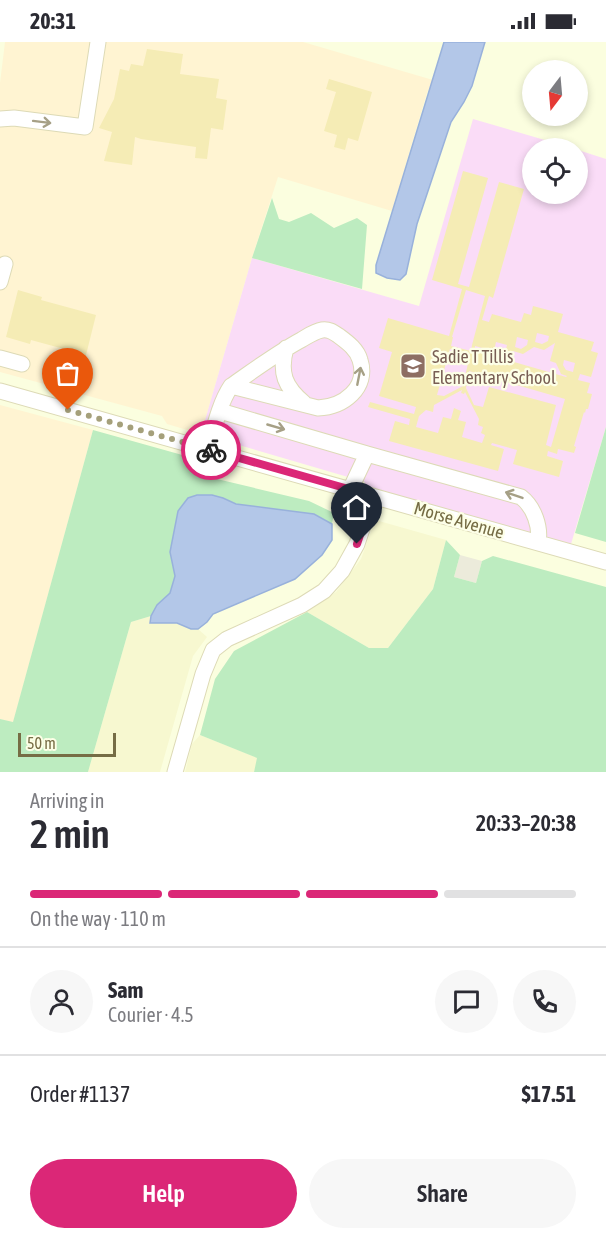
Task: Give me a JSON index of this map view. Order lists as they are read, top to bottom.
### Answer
{
  "streets": {
    "street": ["Morse Avenue"]
  },
  "places": {
    "school or university": ["Sadie T Tillis Elementary School"]
  },
  "scale_bar": "50 m",
  "north": "bottom",
  "page": {
    "status": "20:31",
    "scale": "50 m",
    "heading": ["2 min", "Arriving in", "20:33–20:38"],
    "panel": [
      "Sam",
      "Courier · 4.5",
      "Order #1137",
      "$17.51"
    ],
    "bar": "On the way · 110 m",
    "buttons": ["Help", "Share"]
  }
}
